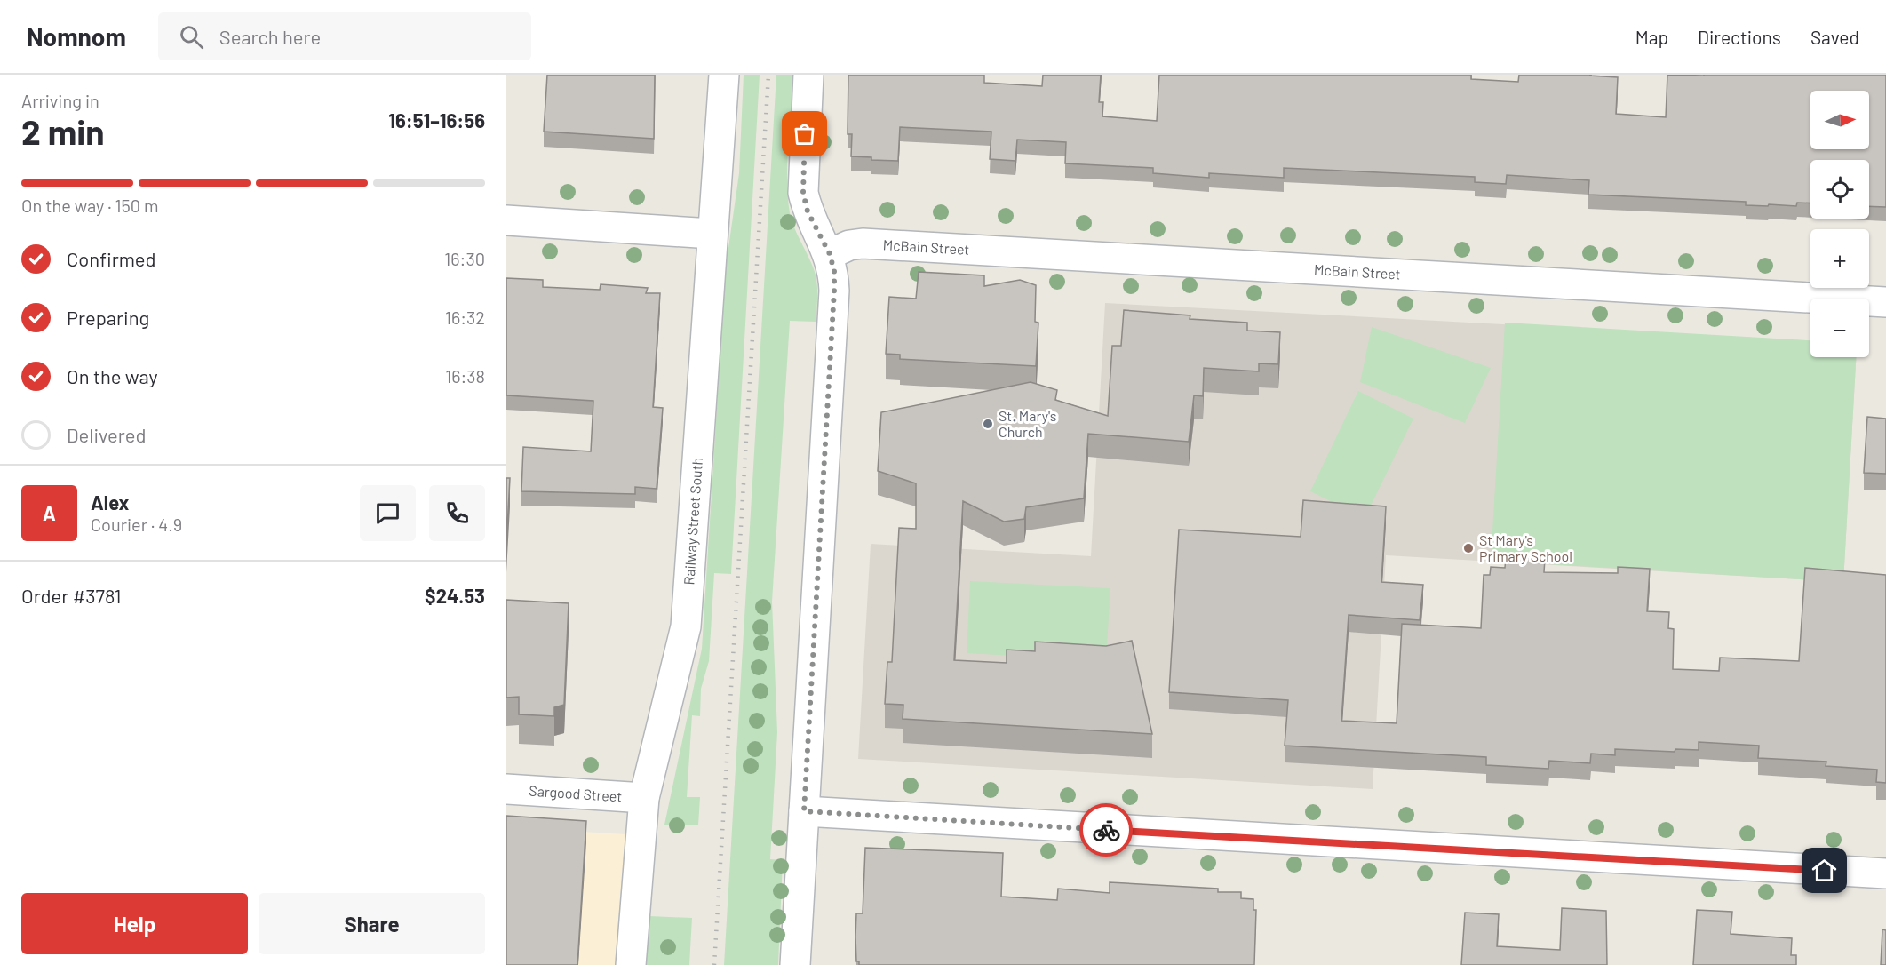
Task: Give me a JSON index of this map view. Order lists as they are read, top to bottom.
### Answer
{
  "streets": {
    "street": ["McBain Street", "Railway Street South", "Sargood Street"]
  },
  "crossings": [
    ["Railway Street South", "Sargood Street"]
  ],
  "places": ["St. Mary's Church", "St Mary's Primary School"],
  "north": "right",
  "page": {
    "header": "Nomnom",
    "search": "Search here",
    "nav": ["Map", "Directions", "Saved"],
    "heading": ["2 min", "Arriving in", "16:51–16:56"],
    "panel": [
      "Alex",
      "Courier · 4.9",
      "Order #3781",
      "$24.53"
    ],
    "map_buttons": ["+", "−"],
    "bar": "On the way · 150 m",
    "list": [
      ["Confirmed", "16:30"],
      ["Preparing", "16:32"],
      ["On the way", "16:38"],
      "Delivered"
    ],
    "round": "A",
    "buttons": ["Help", "Share"]
  }
}
